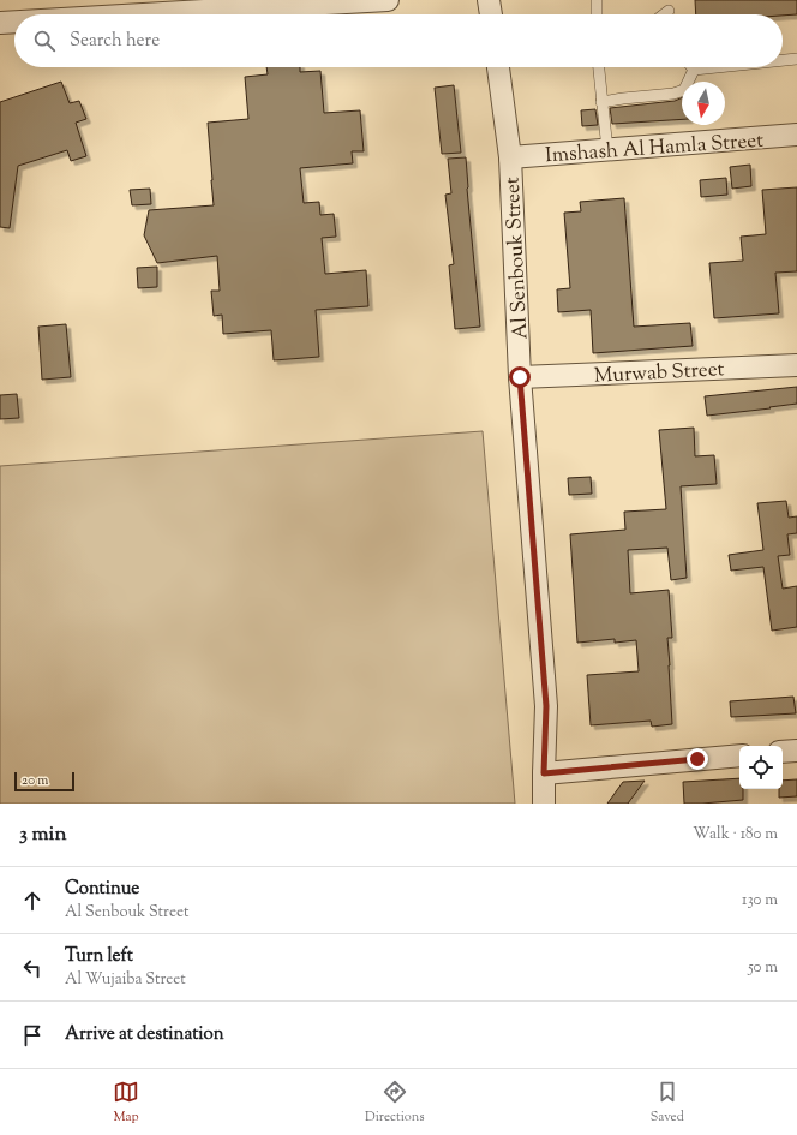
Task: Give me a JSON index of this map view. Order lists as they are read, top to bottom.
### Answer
{
  "streets": {
    "street": ["Imshash Al Hamla Street", "Al Senbouk Street", "Murwab Street"]
  },
  "crossings": [
    ["Imshash Al Hamla Street", "Al Senbouk Street"],
    ["Al Senbouk Street", "Murwab Street"]
  ],
  "scale_bar": "20 m",
  "north": "bottom",
  "page": {
    "search": "Search here",
    "scale": "20 m",
    "heading": ["3 min", "Walk · 180 m"],
    "list": [
      ["Continue", "Al Senbouk Street", "130 m"],
      ["Turn left", "Al Wujaiba Street", "50 m"],
      "Arrive at destination"
    ],
    "nav": ["Map", "Directions", "Saved"]
  }
}
